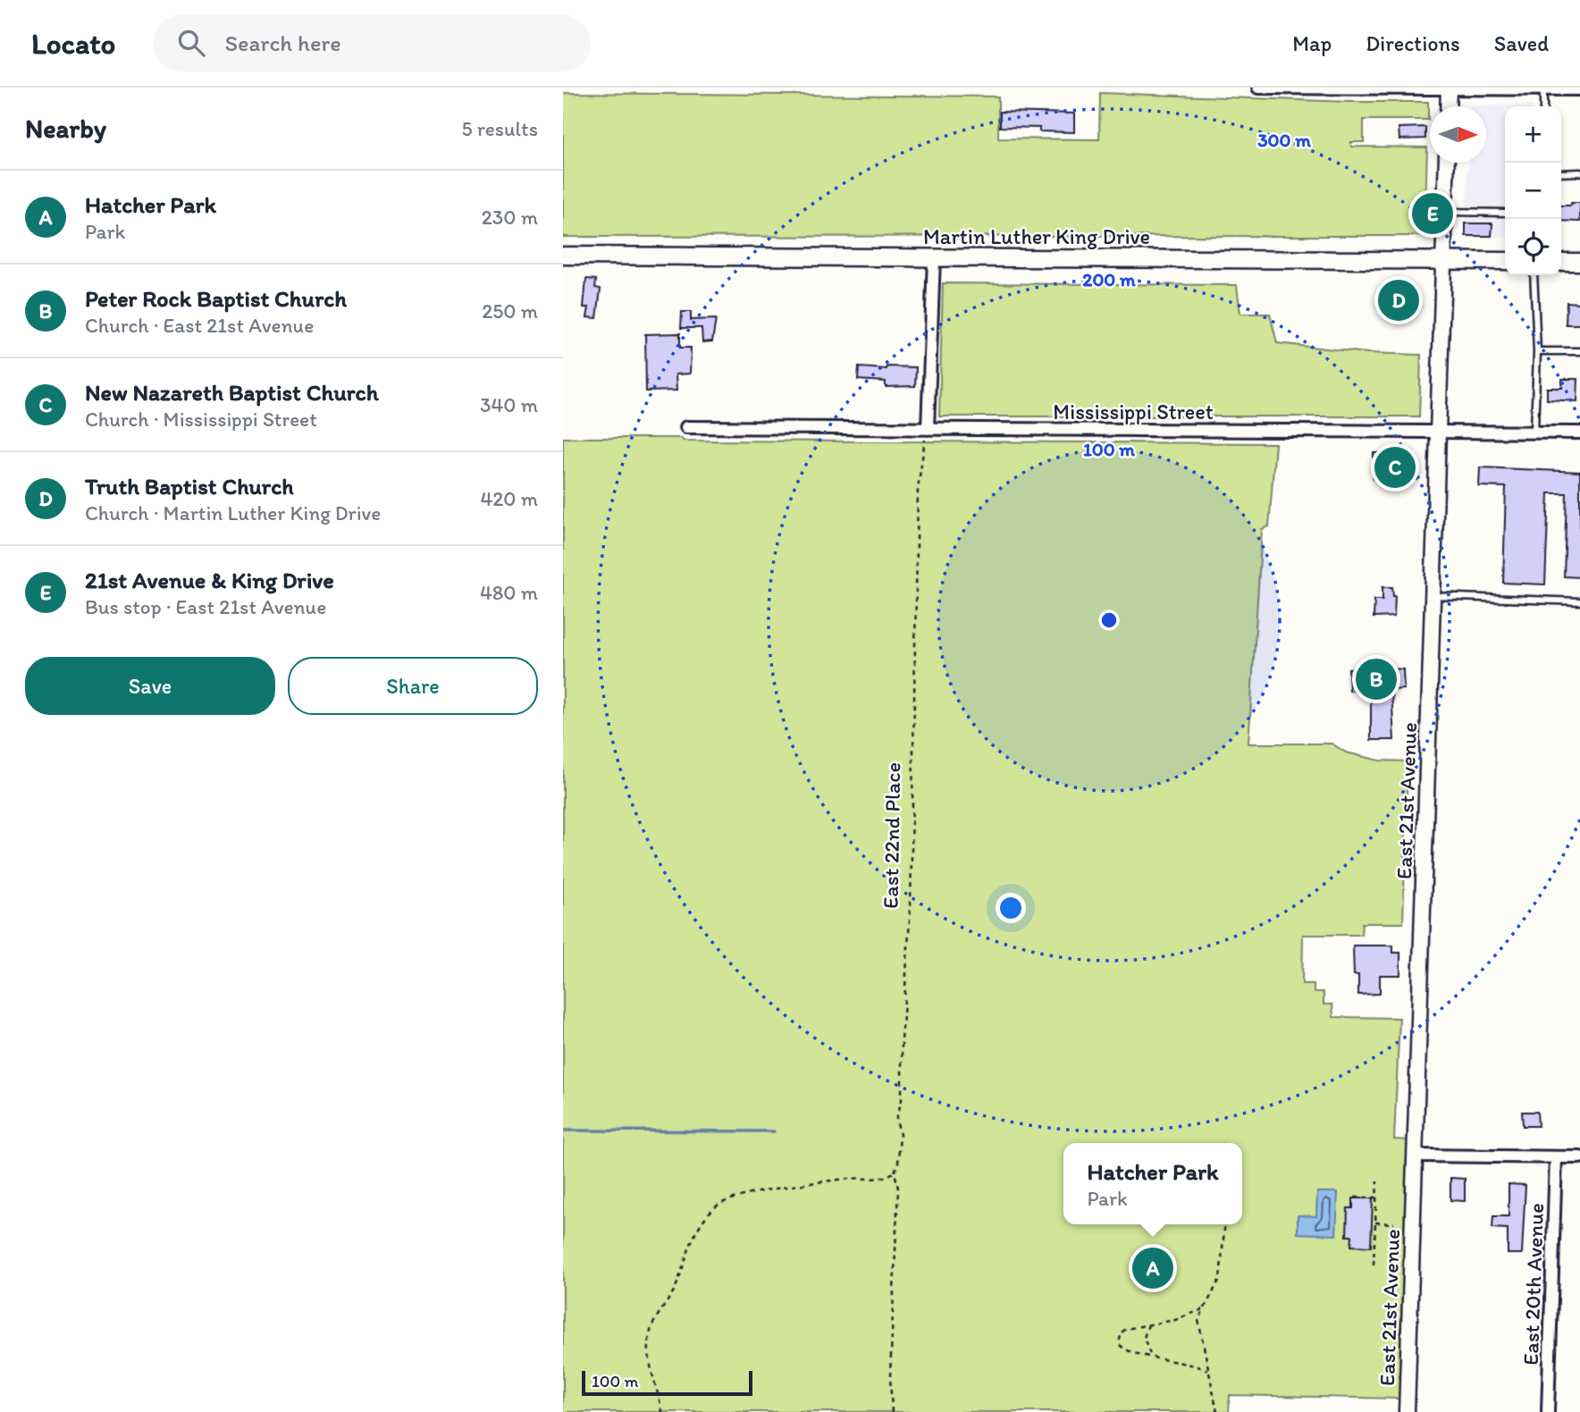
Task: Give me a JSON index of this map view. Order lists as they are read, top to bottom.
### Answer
{
  "streets": {
    "main road": ["Martin Luther King Drive"],
    "street": ["Mississippi Street", "East 21st Avenue", "East 20th Avenue"],
    "path": ["East 22nd Place"]
  },
  "crossings": [
    ["Martin Luther King Drive", "East 21st Avenue"],
    ["Mississippi Street", "East 21st Avenue"],
    ["Mississippi Street", "East 22nd Place"]
  ],
  "scale_bar": "100 m",
  "north": "right",
  "page": {
    "header": "Locato",
    "search": "Search here",
    "nav": ["Map", "Directions", "Saved"],
    "heading": ["Nearby", "5 results"],
    "map_buttons": ["+", "−"],
    "list": [
      {
        "mark": "A",
        "name": "Hatcher Park",
        "note": "Park",
        "value": "230 m"
      },
      {
        "mark": "B",
        "name": "Peter Rock Baptist Church",
        "note": "Church · East 21st Avenue",
        "value": "250 m"
      },
      {
        "mark": "C",
        "name": "New Nazareth Baptist Church",
        "note": "Church · Mississippi Street",
        "value": "340 m"
      },
      {
        "mark": "D",
        "name": "Truth Baptist Church",
        "note": "Church · Martin Luther King Drive",
        "value": "420 m"
      },
      {
        "mark": "E",
        "name": "21st Avenue & King Drive",
        "note": "Bus stop · East 21st Avenue",
        "value": "480 m"
      }
    ],
    "pins": [
      "E",
      "D",
      "C",
      "B",
      "A"
    ],
    "buttons": ["Save", "Share"],
    "popup": ["Hatcher Park", "Park"],
    "scale": "100 m"
  },
  "rings": ["300 m", "200 m", "100 m"]
}
